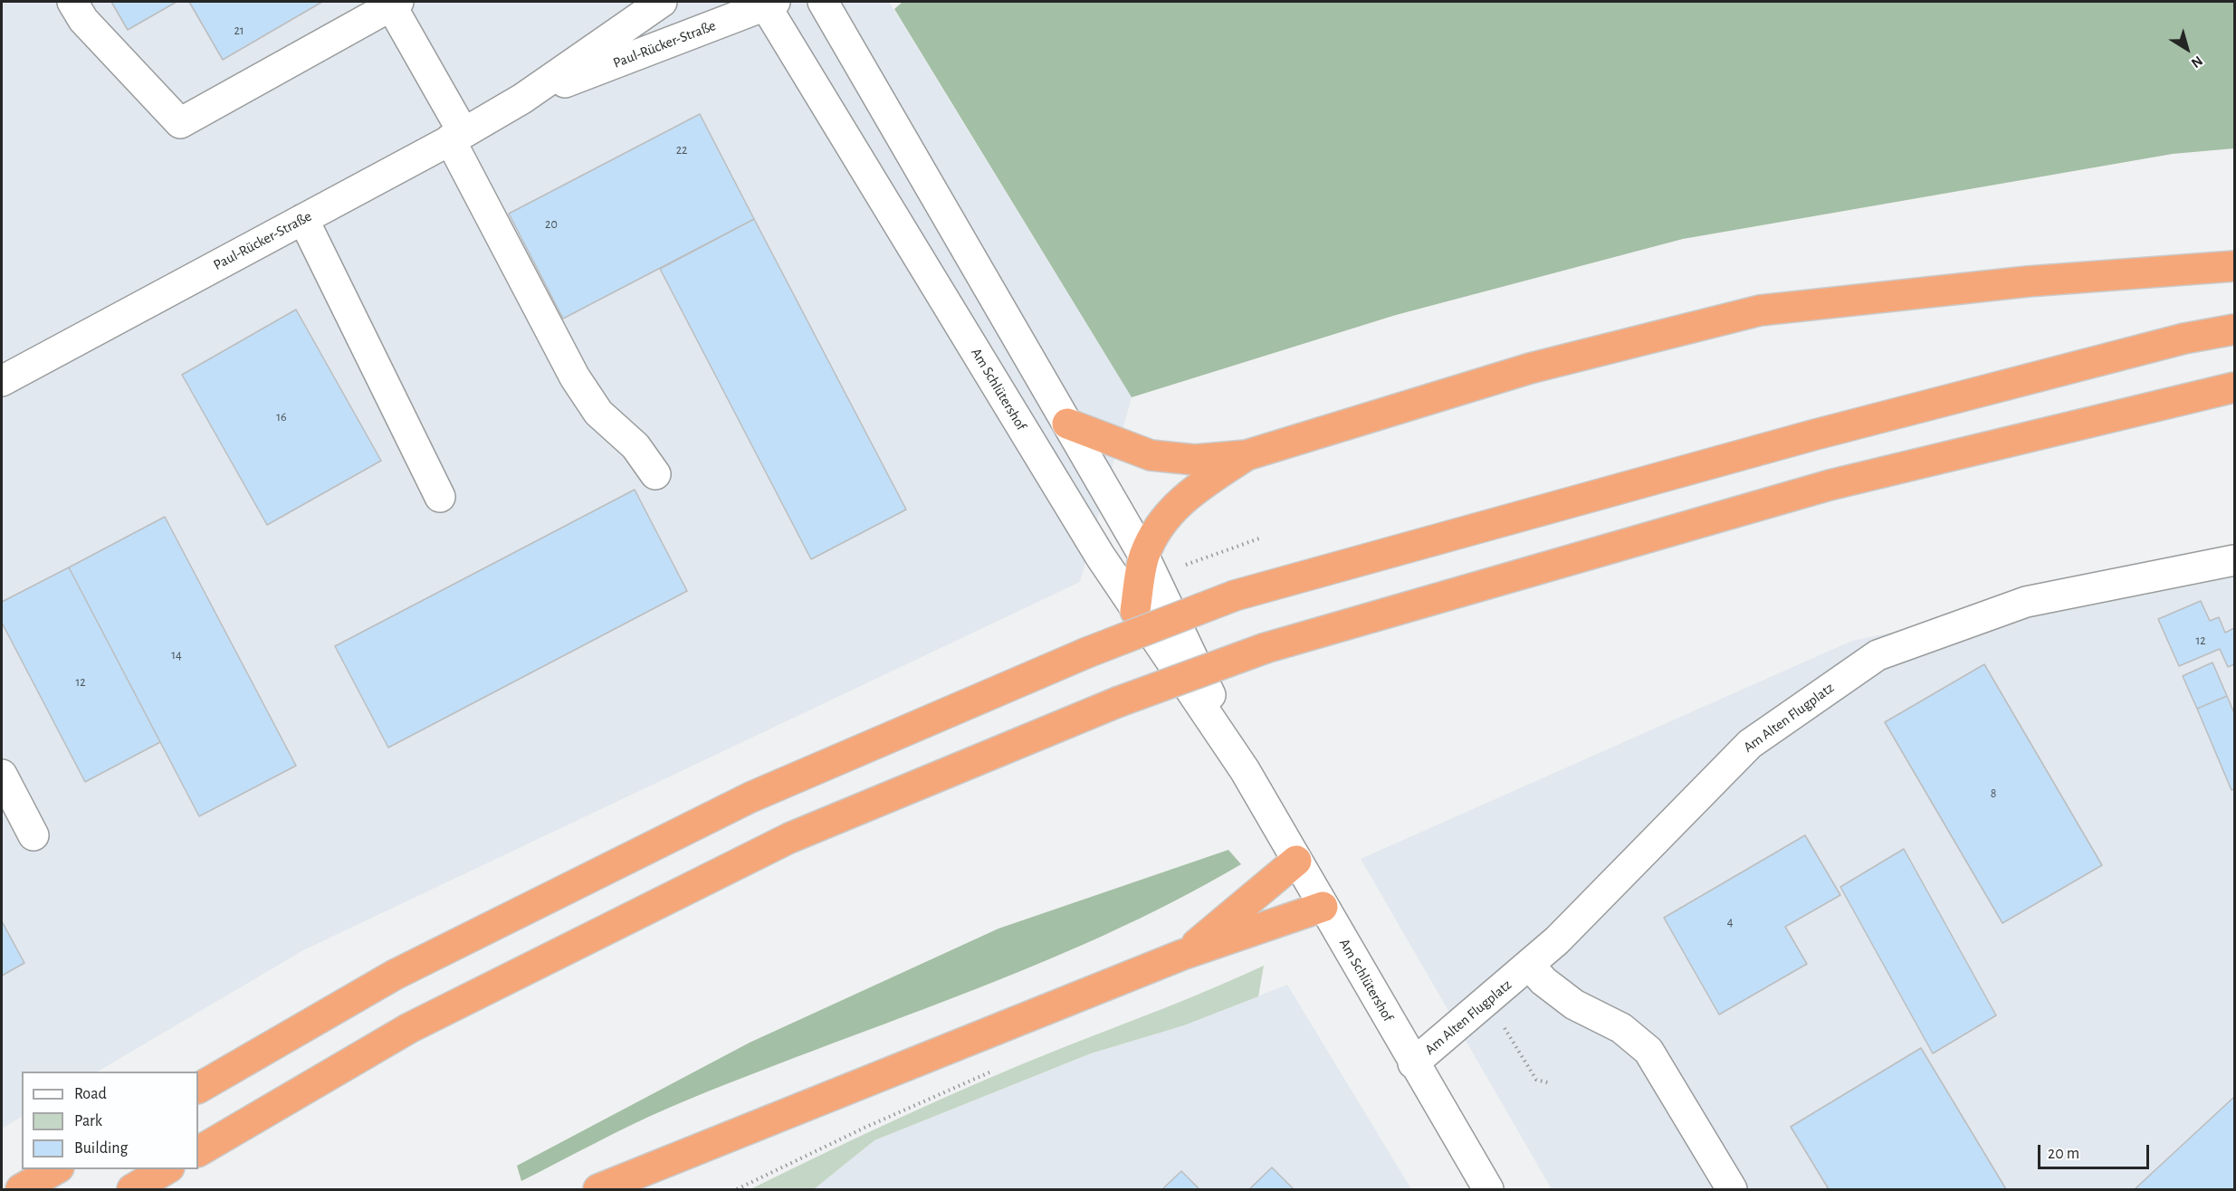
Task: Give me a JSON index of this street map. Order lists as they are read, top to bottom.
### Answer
{
  "streets": {
    "street": ["Paul-Rücker-Straße", "Am Schlütershof", "Am Alten Flugplatz"]
  },
  "crossings": [
    ["Paul-Rücker-Straße", "Am Schlütershof"],
    ["Am Schlütershof", "Am Alten Flugplatz"]
  ],
  "house_numbers": [
    "21",
    "22",
    "20",
    "16",
    "12",
    "14",
    "12",
    "8",
    "4"
  ],
  "legend": ["Road", "Park", "Building"],
  "scale_bar": "20 m",
  "north": "bottom right"
}
